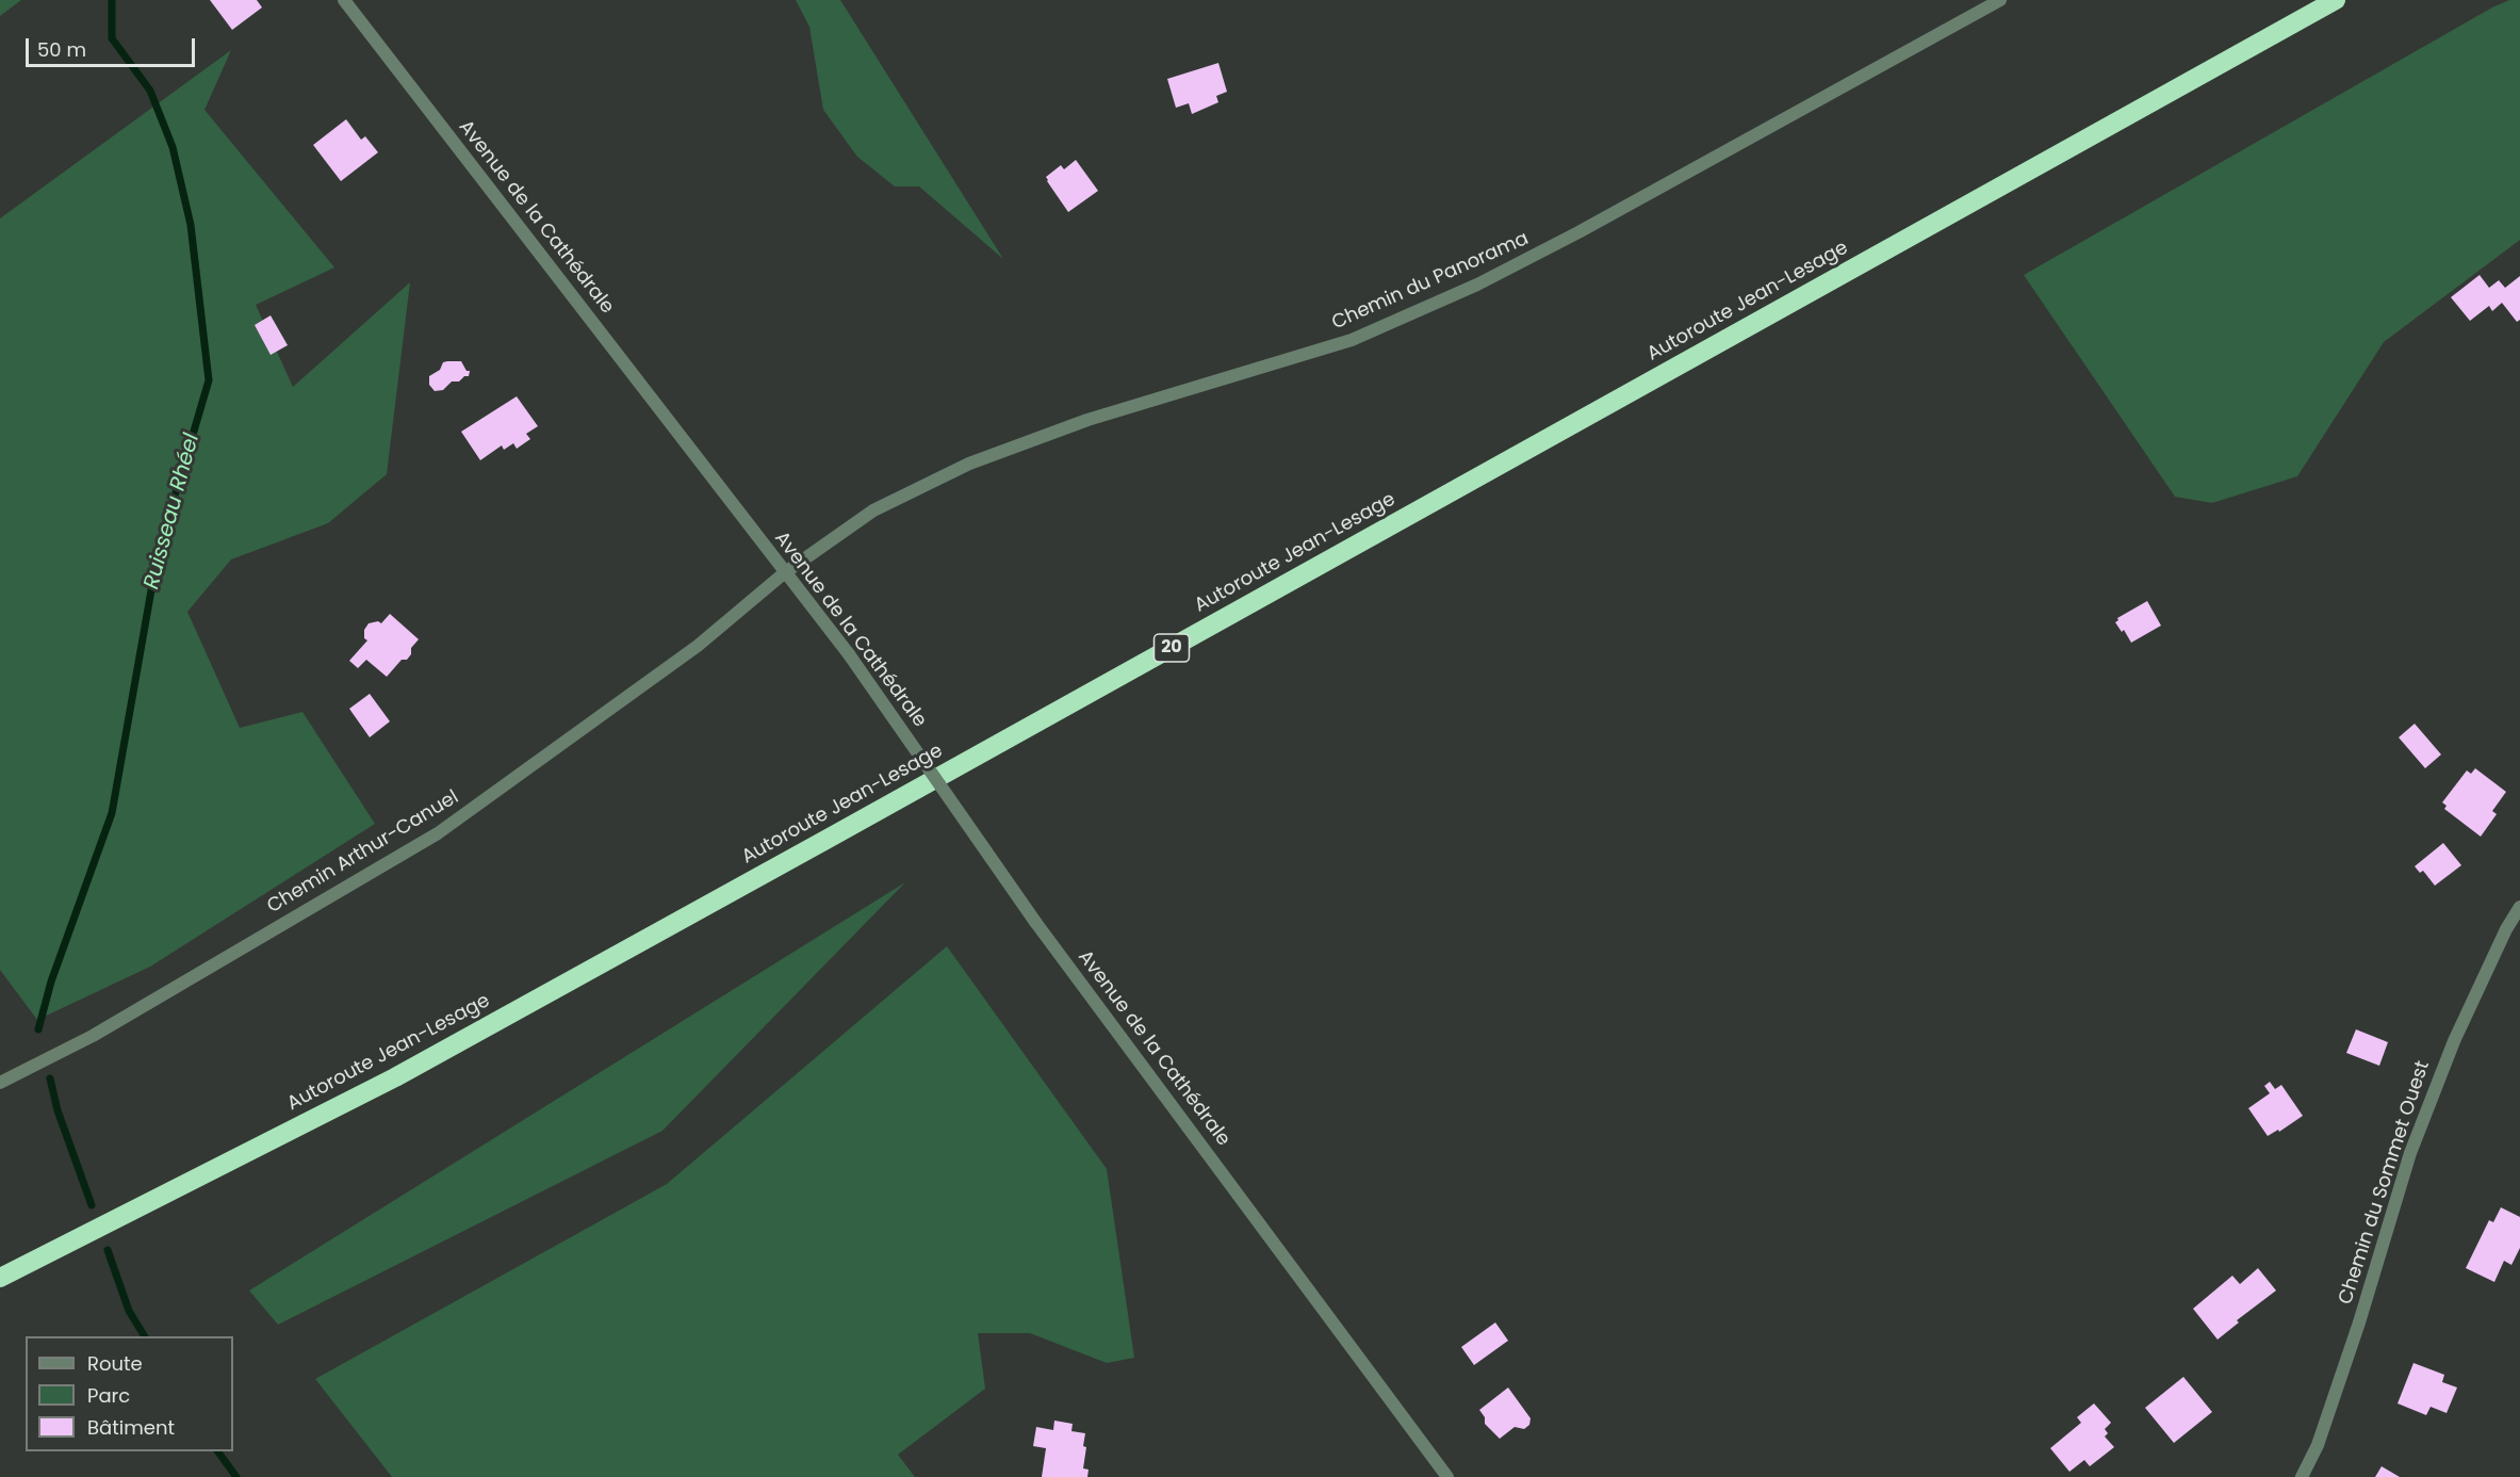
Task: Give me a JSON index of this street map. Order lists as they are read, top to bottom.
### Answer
{
  "streets": {
    "highway": ["Autoroute Jean-Lesage", "20"],
    "street": [
      "Avenue de la Cathédrale",
      "Chemin du Panorama",
      "Chemin Arthur-Canuel",
      "Chemin du Sommet Ouest"
    ]
  },
  "crossings": [
    ["Avenue de la Cathédrale", "Chemin du Panorama"],
    ["Avenue de la Cathédrale", "Chemin Arthur-Canuel"],
    ["Chemin du Panorama", "Chemin Arthur-Canuel"]
  ],
  "water": ["Ruisseau Rhéel"],
  "legend": ["Route", "Parc", "Bâtiment"],
  "scale_bar": "50 m"
}
